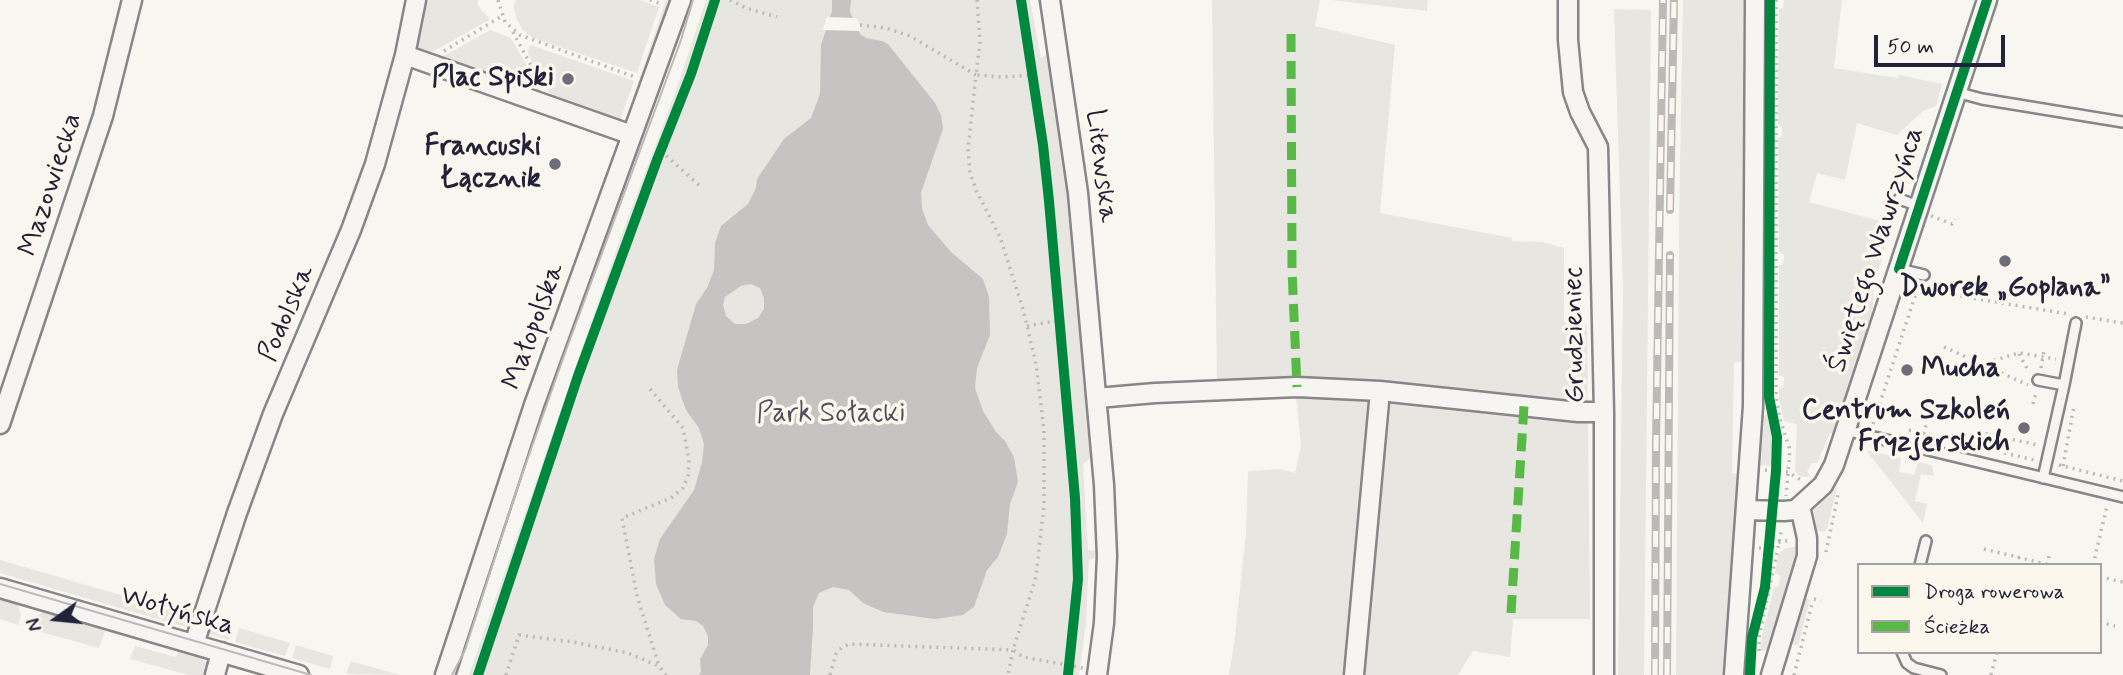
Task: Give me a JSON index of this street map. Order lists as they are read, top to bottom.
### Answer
{
  "streets": {
    "street": [
      "Litewska",
      "Mazowiecka",
      "Świętego Wawrzyńca",
      "Podolska",
      "Małopolska",
      "Grudzieniec",
      "Wołyńska"
    ]
  },
  "crossings": [
    ["Podolska", "Wołyńska"]
  ],
  "parks": ["Park Sołacki"],
  "places": [
    "Plac Spiski",
    "Francuski Łącznik",
    "Dworek „Goplana”",
    "Mucha",
    "Centrum Szkoleń Fryzjerskich"
  ],
  "legend": ["Droga rowerowa", "Ścieżka"],
  "scale_bar": "50 m",
  "north": "left"
}
